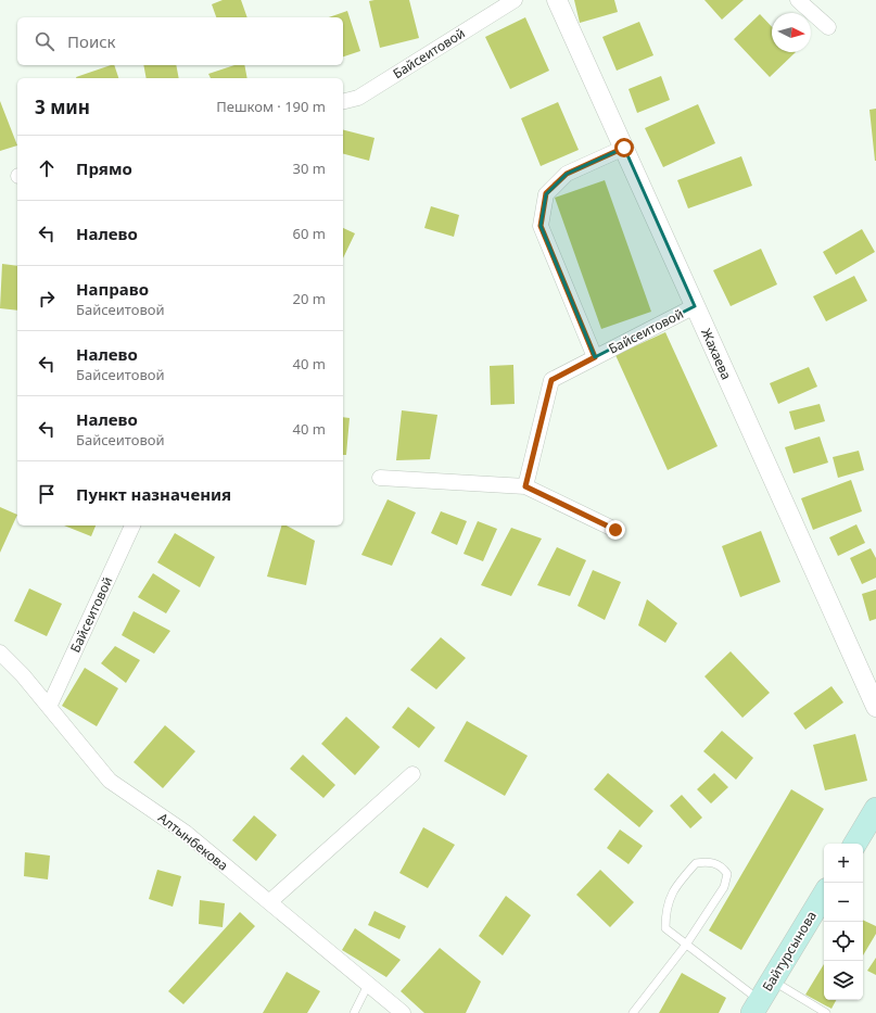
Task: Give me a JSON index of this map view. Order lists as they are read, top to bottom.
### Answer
{
  "streets": {
    "main road": ["Байтурсынова"],
    "street": ["Байсеитовой", "Жахаева", "Алтынбекова"]
  },
  "crossings": [
    ["Байсеитовой", "Жахаева"],
    ["Байсеитовой", "Алтынбекова"]
  ],
  "north": "right",
  "page": {
    "search": "Поиск",
    "heading": ["3 мин", "Пешком · 190 m"],
    "list": [
      ["Прямо", "30 m"],
      ["Налево", "60 m"],
      ["Направо", "Байсеитовой", "20 m"],
      ["Налево", "Байсеитовой", "40 m"],
      ["Налево", "Байсеитовой", "40 m"],
      "Пункт назначения"
    ],
    "map_buttons": ["+", "−"]
  }
}
